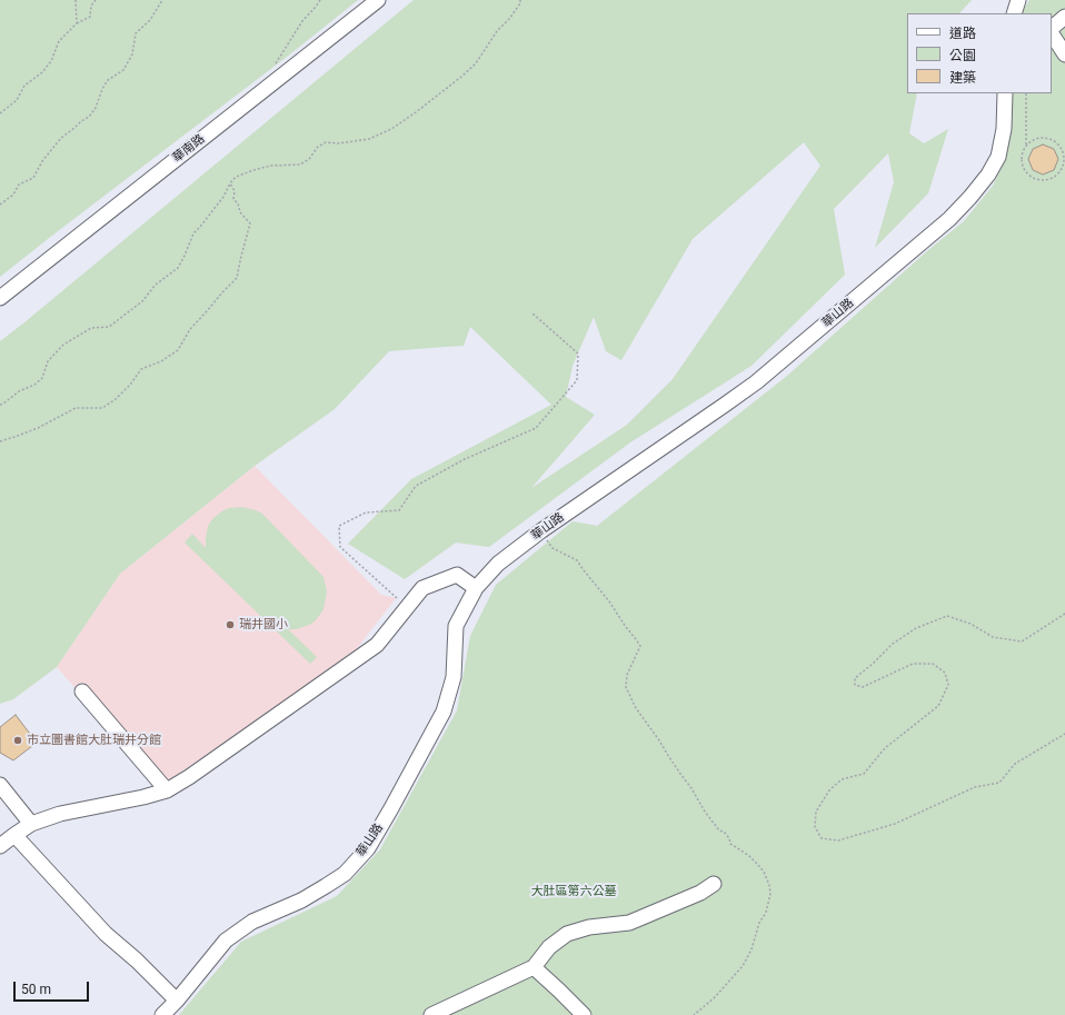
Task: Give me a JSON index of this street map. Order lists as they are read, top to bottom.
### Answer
{
  "streets": {
    "street": ["華南路", "華山路"]
  },
  "parks": ["大肚區第六公墓"],
  "places": ["瑞井國小", "市立圖書館大肚瑞井分館"],
  "legend": ["道路", "公園", "建築"],
  "scale_bar": "50 m"
}
